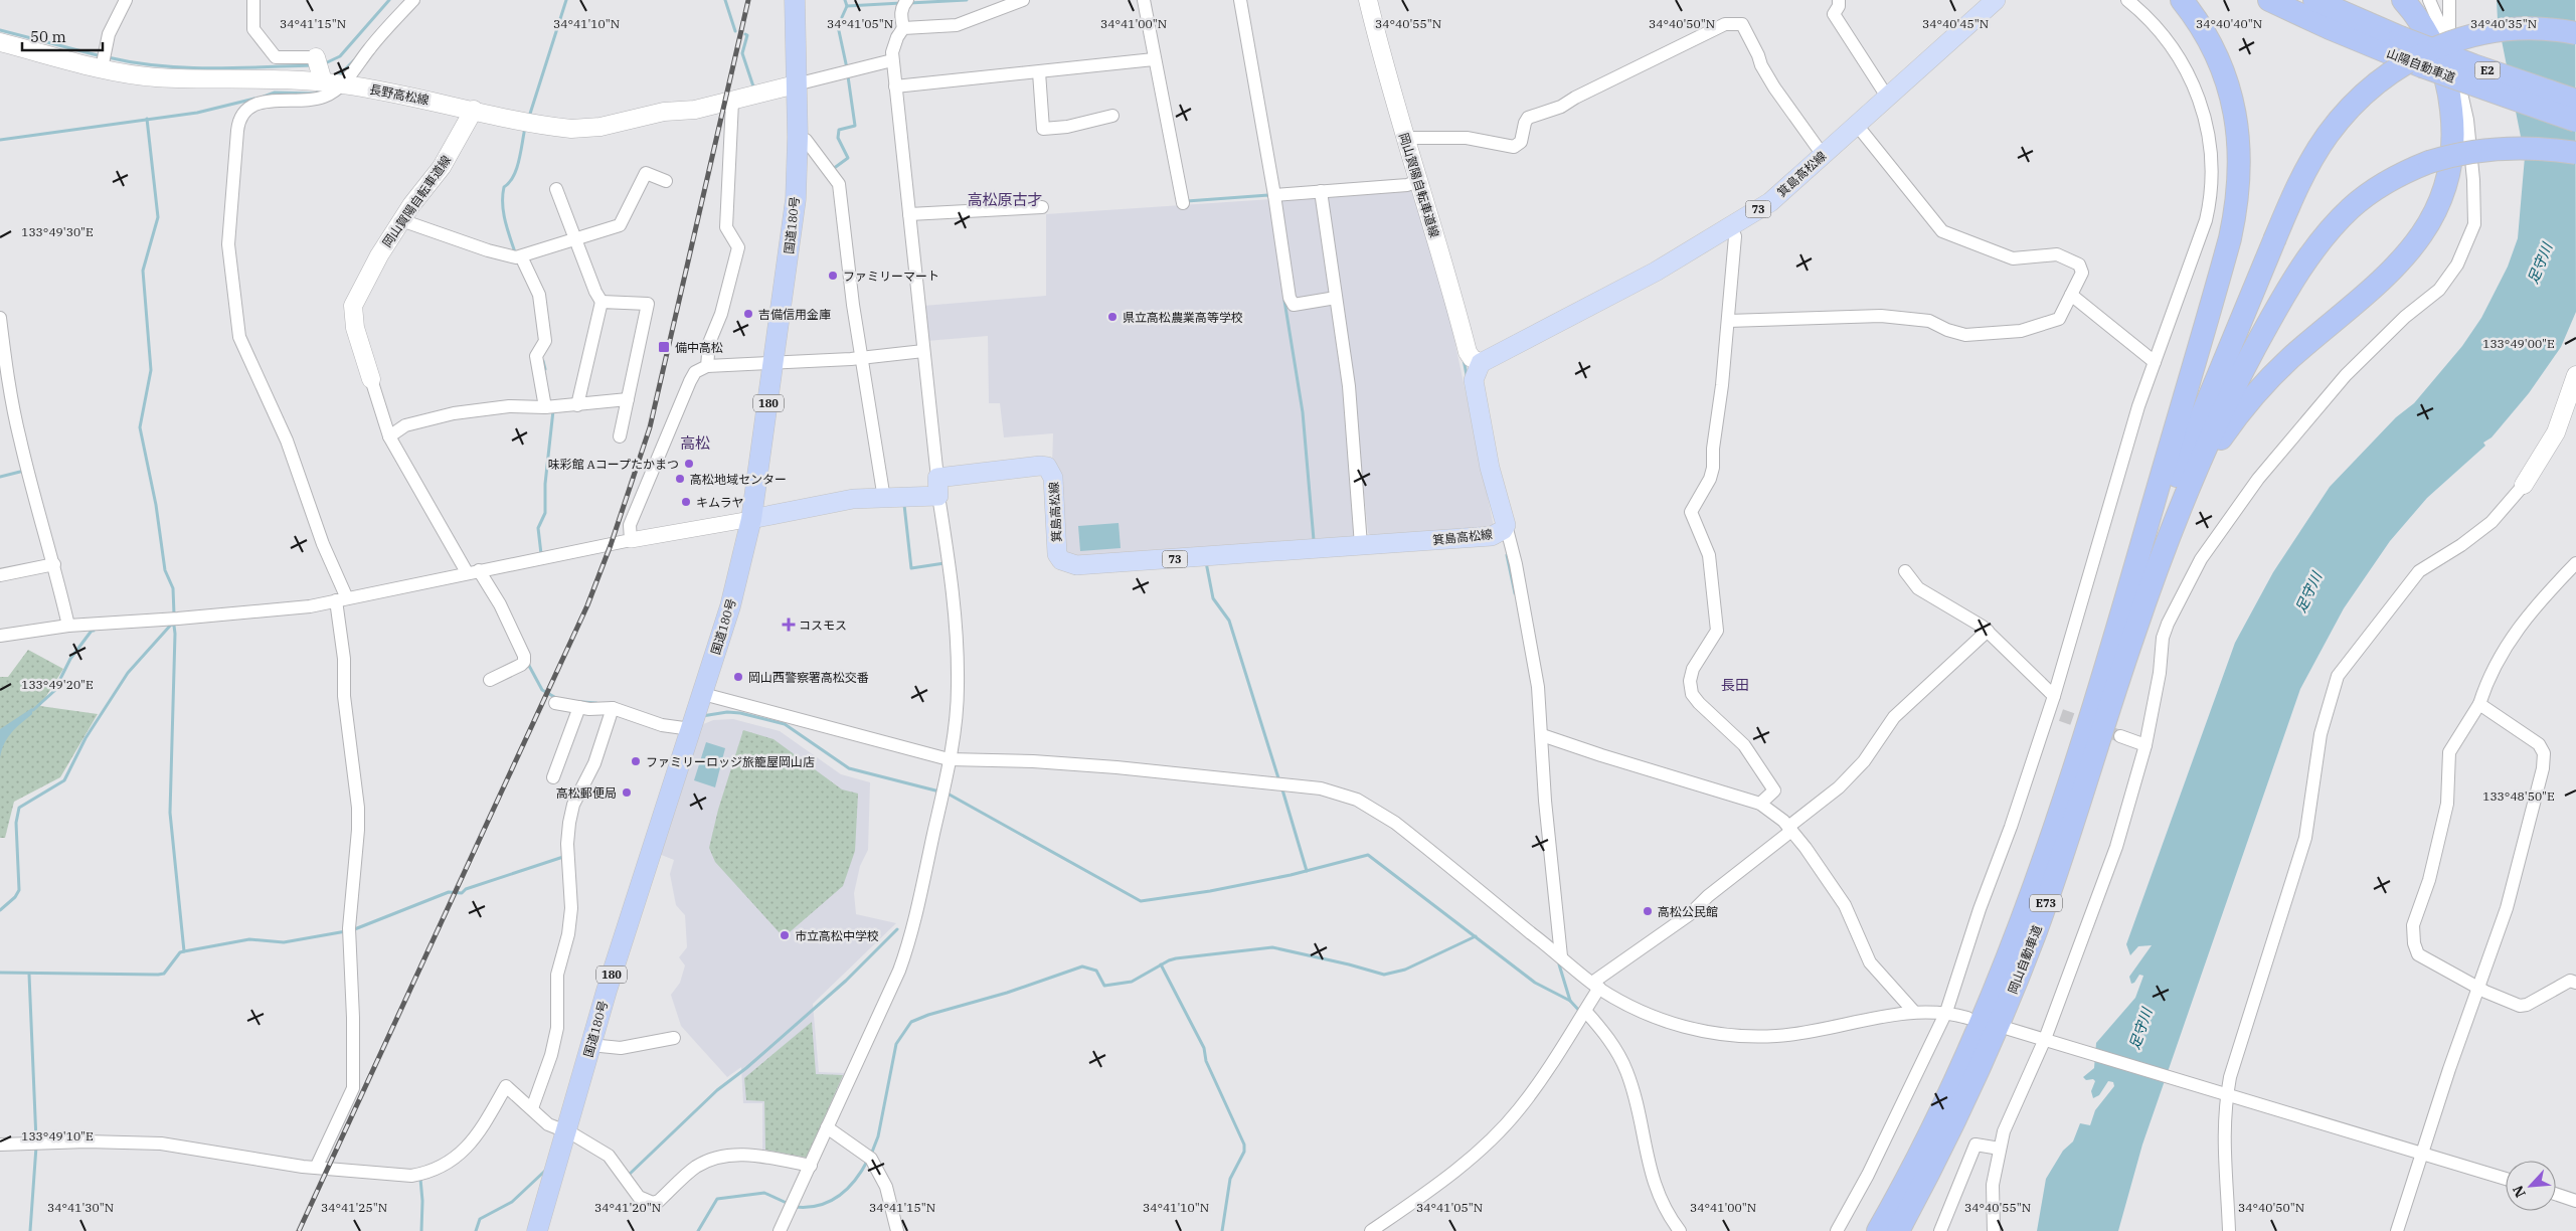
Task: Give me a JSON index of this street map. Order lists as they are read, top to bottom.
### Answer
{
  "streets": {
    "highway": [
      "山陽自動車道",
      "E2",
      "国道180号",
      "180",
      "E73",
      "岡山自動車道"
    ],
    "main road": [
      "長野高松線",
      "箕島高松線",
      "岡山賀陽自転車道線",
      "73"
    ]
  },
  "crossings": [
    ["長野高松線", "岡山賀陽自転車道線"],
    ["長野高松線", "国道180号"],
    ["箕島高松線", "岡山賀陽自転車道線"],
    ["箕島高松線", "国道180号"]
  ],
  "districts": ["高松原古才", "高松", "長田"],
  "water": ["足守川"],
  "places": {
    "other": [
      "ファミリーマート",
      "吉備信用金庫",
      "県立高松農業高等学校",
      "味彩館 Aコープたかまつ",
      "高松地域センター",
      "キムラヤ",
      "岡山西警察署高松交番",
      "ファミリーロッジ旅籠屋岡山店",
      "高松郵便局",
      "高松公民館",
      "市立高松中学校"
    ],
    "transit": ["備中高松"],
    "health": ["コスモス"]
  },
  "scale_bar": "50 m",
  "north": "bottom left",
  "coordinates": [
    "34°41'15\"N",
    "34°41'10\"N",
    "34°41'05\"N",
    "34°41'00\"N",
    "34°40'55\"N",
    "34°40'50\"N",
    "34°40'45\"N",
    "34°40'40\"N",
    "34°40'35\"N",
    "133°49'30\"E",
    "133°49'00\"E",
    "133°49'20\"E",
    "133°48'50\"E",
    "133°49'10\"E",
    "34°41'30\"N",
    "34°41'25\"N",
    "34°41'20\"N"
  ]
}
